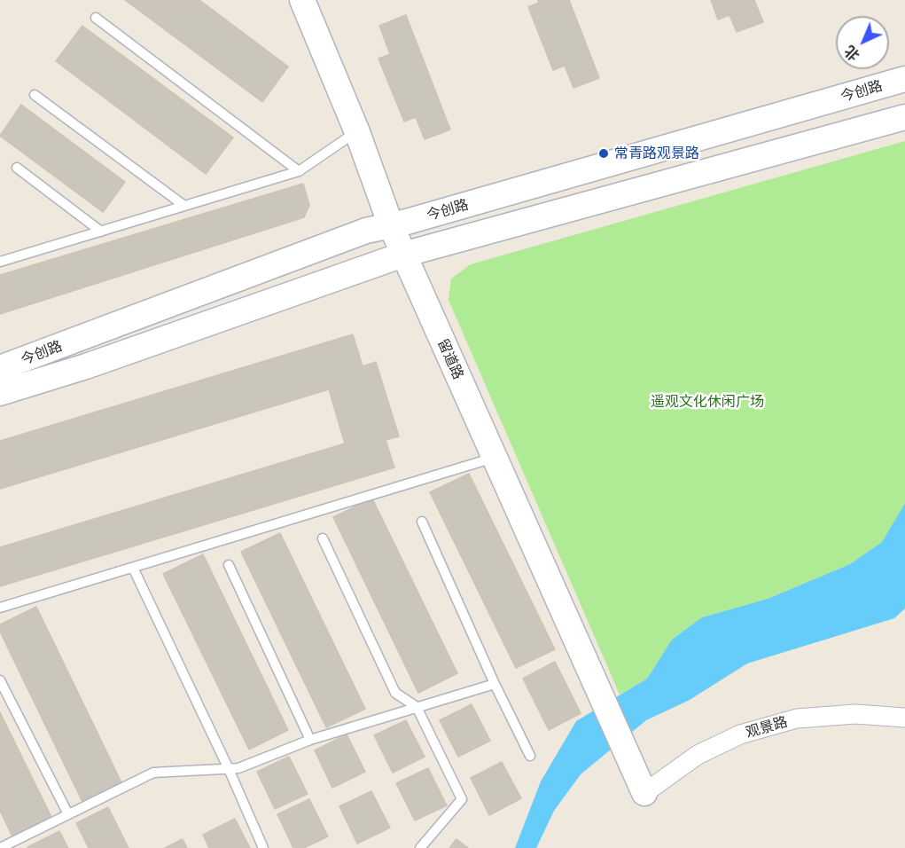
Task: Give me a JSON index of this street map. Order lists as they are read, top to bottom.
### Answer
{
  "streets": {
    "main road": ["今创路", "留道路"],
    "street": ["观景路"]
  },
  "crossings": [
    ["今创路", "留道路"],
    ["留道路", "观景路"]
  ],
  "parks": ["遥观文化休闲广场"],
  "places": ["常青路观景路"],
  "north": "bottom left"
}
